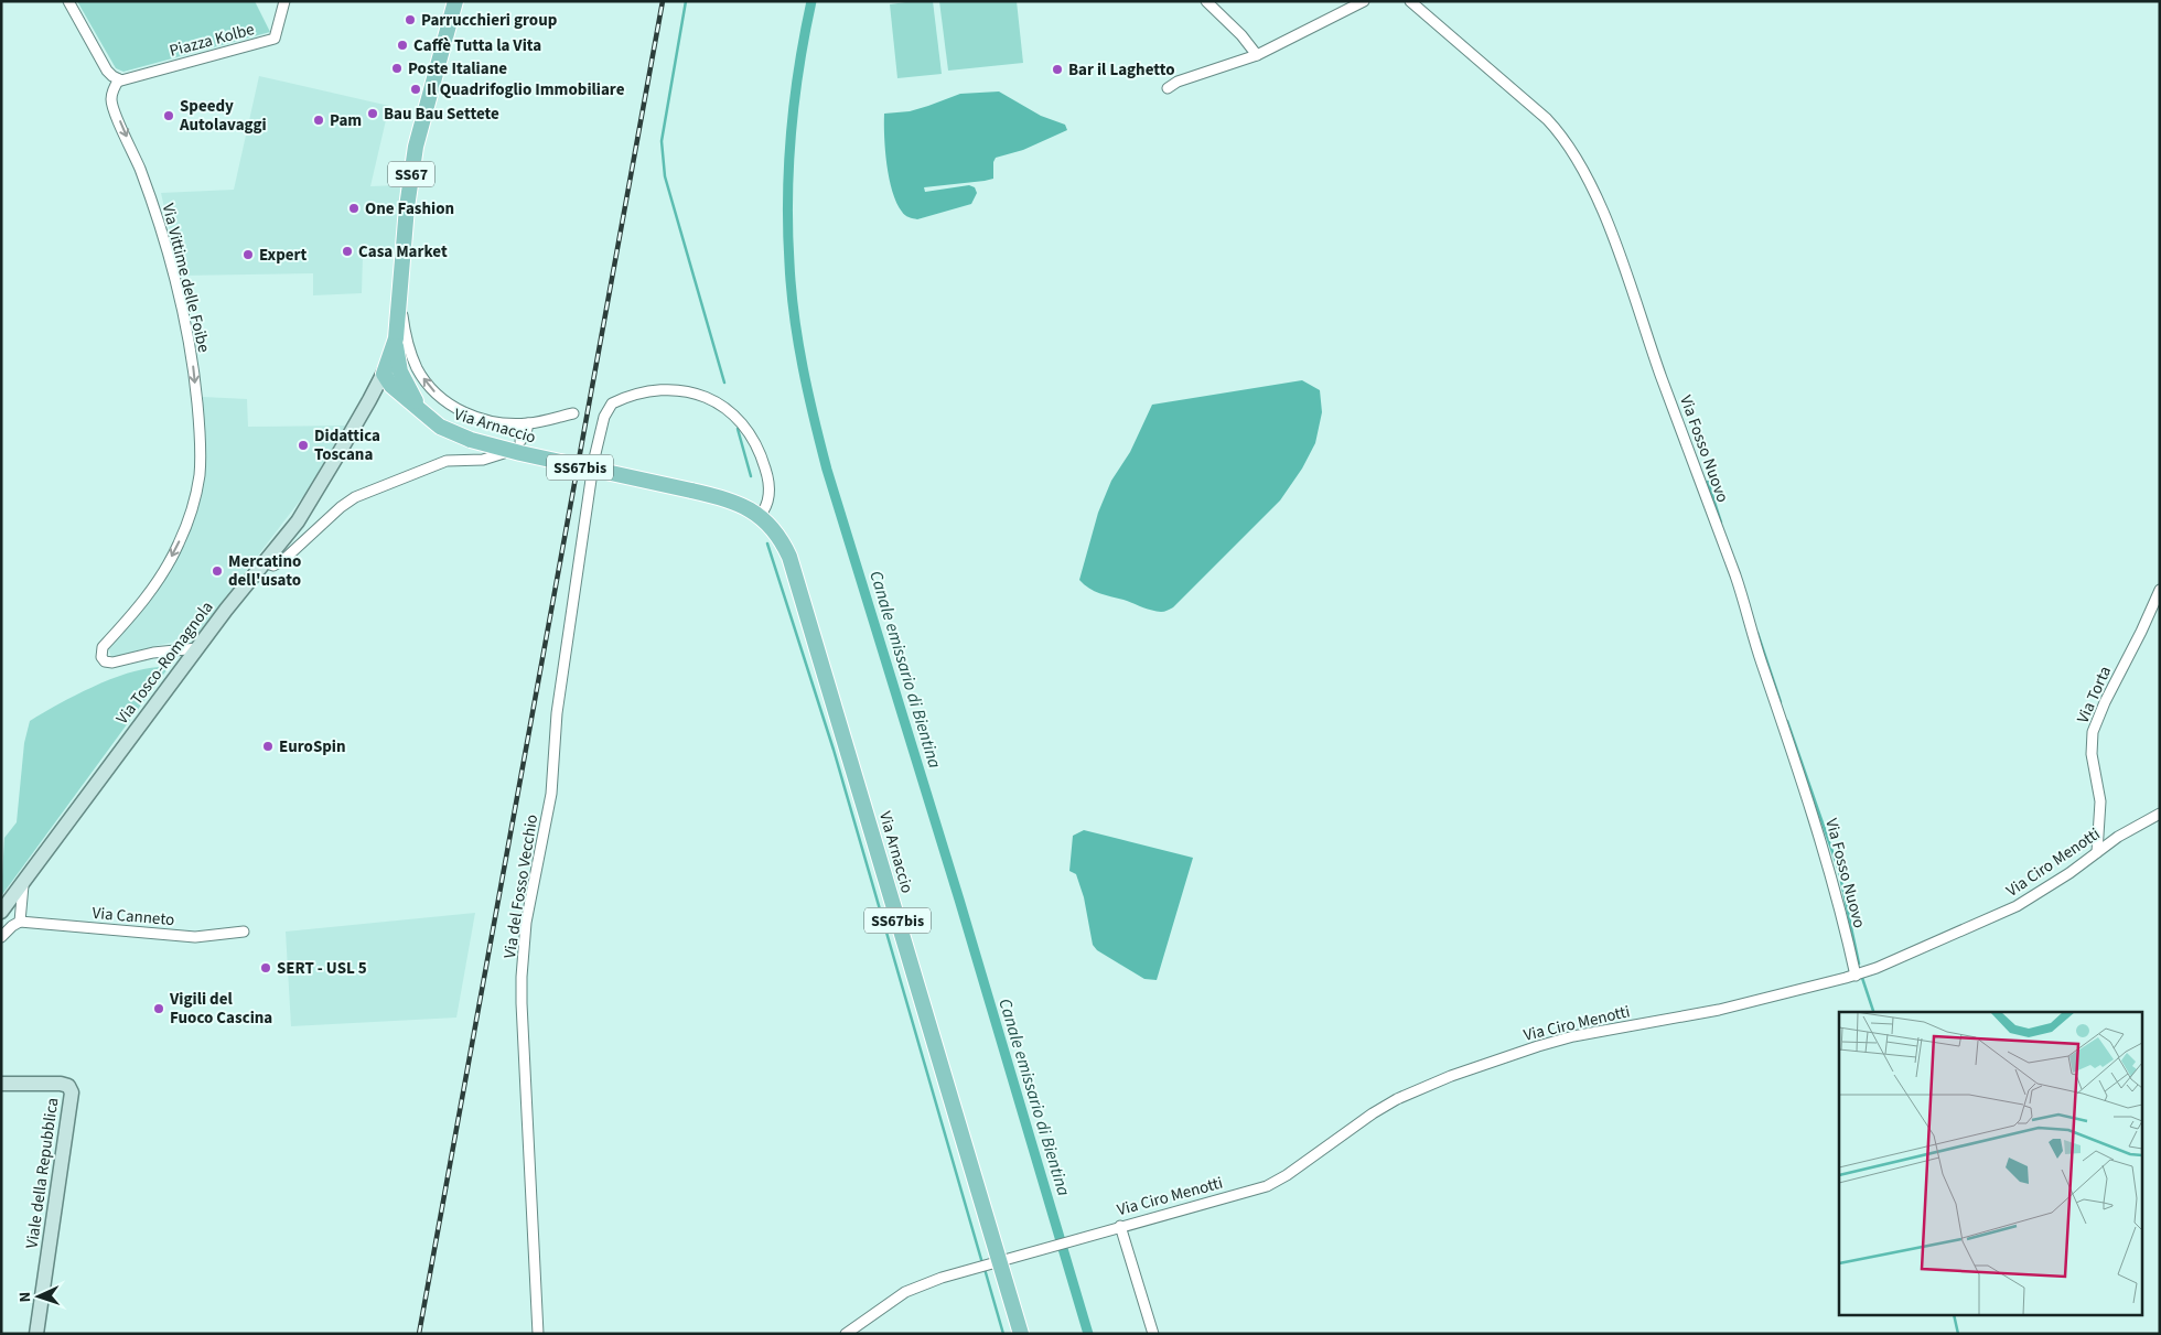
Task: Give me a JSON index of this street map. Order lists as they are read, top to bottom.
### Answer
{
  "streets": {
    "main road": [
      "SS67",
      "Via Arnaccio",
      "SS67bis",
      "Via Tosco-Romagnola",
      "Viale della Repubblica"
    ],
    "street": [
      "Piazza Kolbe",
      "Via Vittime delle Foibe",
      "Via Fosso Nuovo",
      "Via Torta",
      "Via Ciro Menotti",
      "Via del Fosso Vecchio",
      "Via Canneto"
    ]
  },
  "crossings": [
    ["Piazza Kolbe", "Via Vittime delle Foibe"],
    ["Via Vittime delle Foibe", "Via Tosco-Romagnola"],
    ["Via Arnaccio", "Via Tosco-Romagnola"],
    ["Via Arnaccio", "Via Ciro Menotti"],
    ["Via Fosso Nuovo", "Via Ciro Menotti"],
    ["Via Torta", "Via Ciro Menotti"]
  ],
  "water": ["Canale emissario di Bientina"],
  "places": [
    "Parrucchieri group",
    "Caffè Tutta la Vita",
    "Poste Italiane",
    "Bar il Laghetto",
    "Il Quadrifoglio Immobiliare",
    "Bau Bau Settete",
    "Speedy Autolavaggi",
    "Pam",
    "One Fashion",
    "Casa Market",
    "Expert",
    "Didattica Toscana",
    "Mercatino dell'usato",
    "EuroSpin",
    "SERT - USL 5",
    "Vigili del Fuoco Cascina"
  ],
  "north": "left"
}
